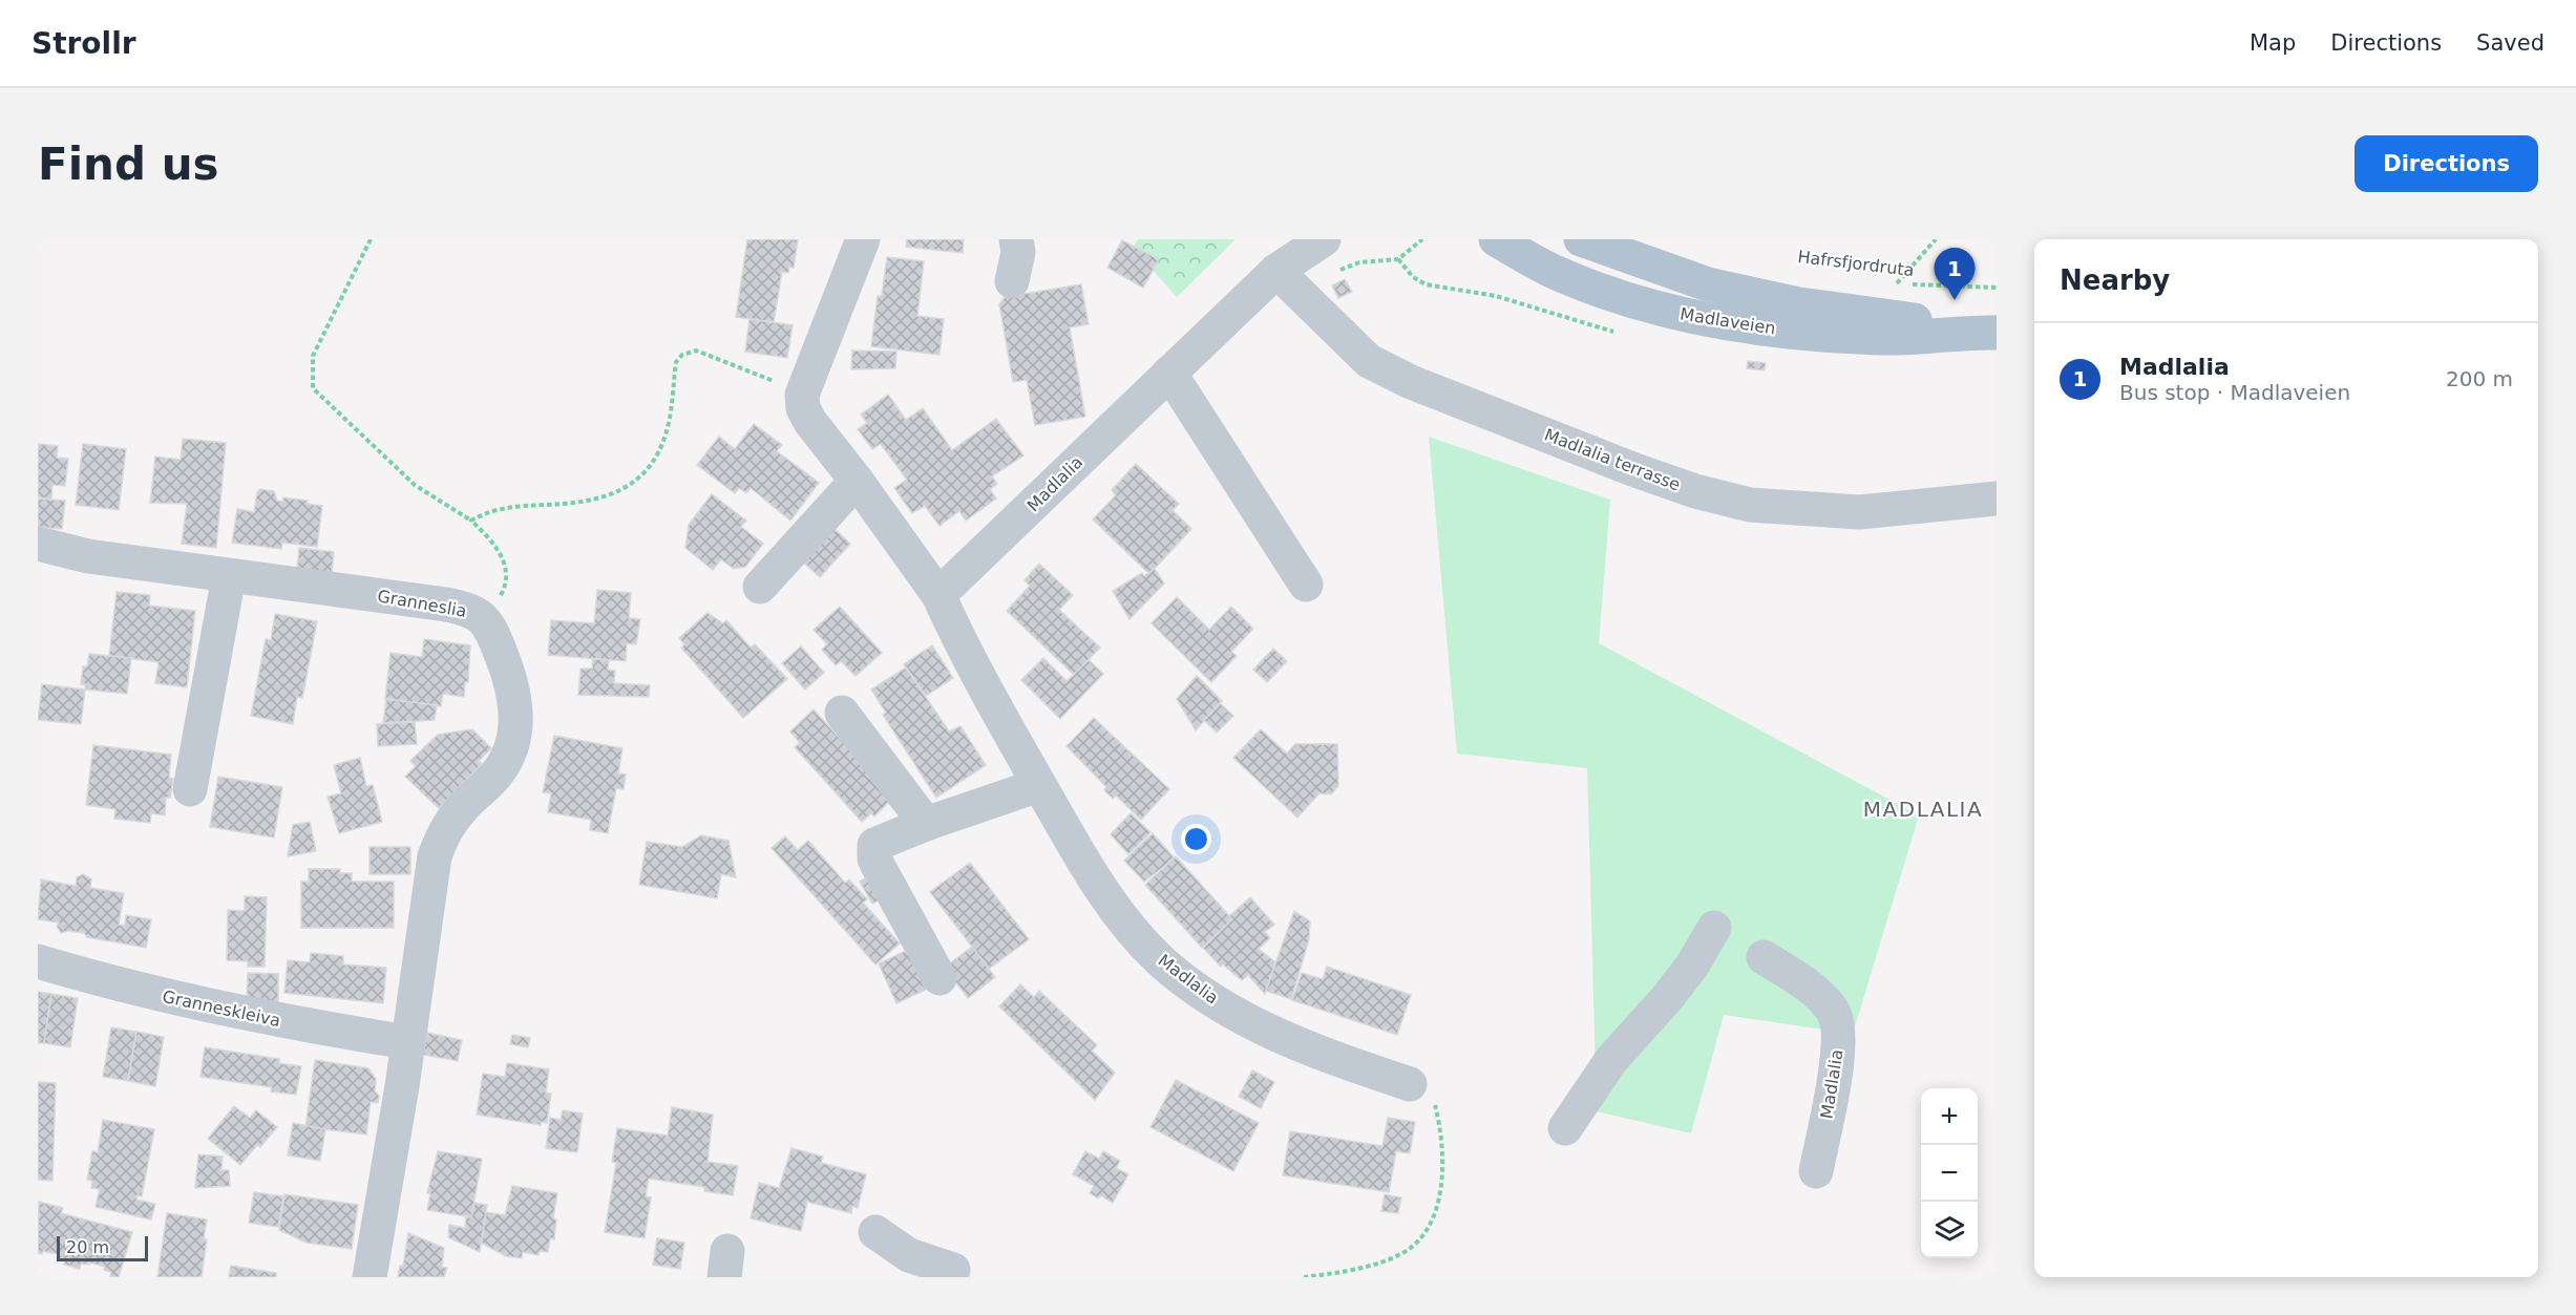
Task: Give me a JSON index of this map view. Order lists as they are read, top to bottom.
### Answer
{
  "streets": {
    "main road": ["Madlaveien"],
    "street": [
      "Madlalia terrasse",
      "Madlalia",
      "Granneslia",
      "Granneskleiva"
    ],
    "path": ["Hafrsfjordruta"]
  },
  "crossings": [
    ["Madlalia terrasse", "Madlalia"],
    ["Granneslia", "Granneskleiva"]
  ],
  "districts": ["MADLALIA"],
  "scale_bar": "20 m",
  "page": {
    "header": "Strollr",
    "nav": ["Map", "Directions", "Saved"],
    "buttons": "Directions",
    "title": "Find us",
    "heading": "Nearby",
    "pins": "1",
    "list": [
      {
        "mark": "1",
        "name": "Madlalia",
        "note": "Bus stop · Madlaveien",
        "value": "200 m"
      }
    ],
    "map_buttons": ["+", "−"],
    "scale": "20 m"
  }
}
